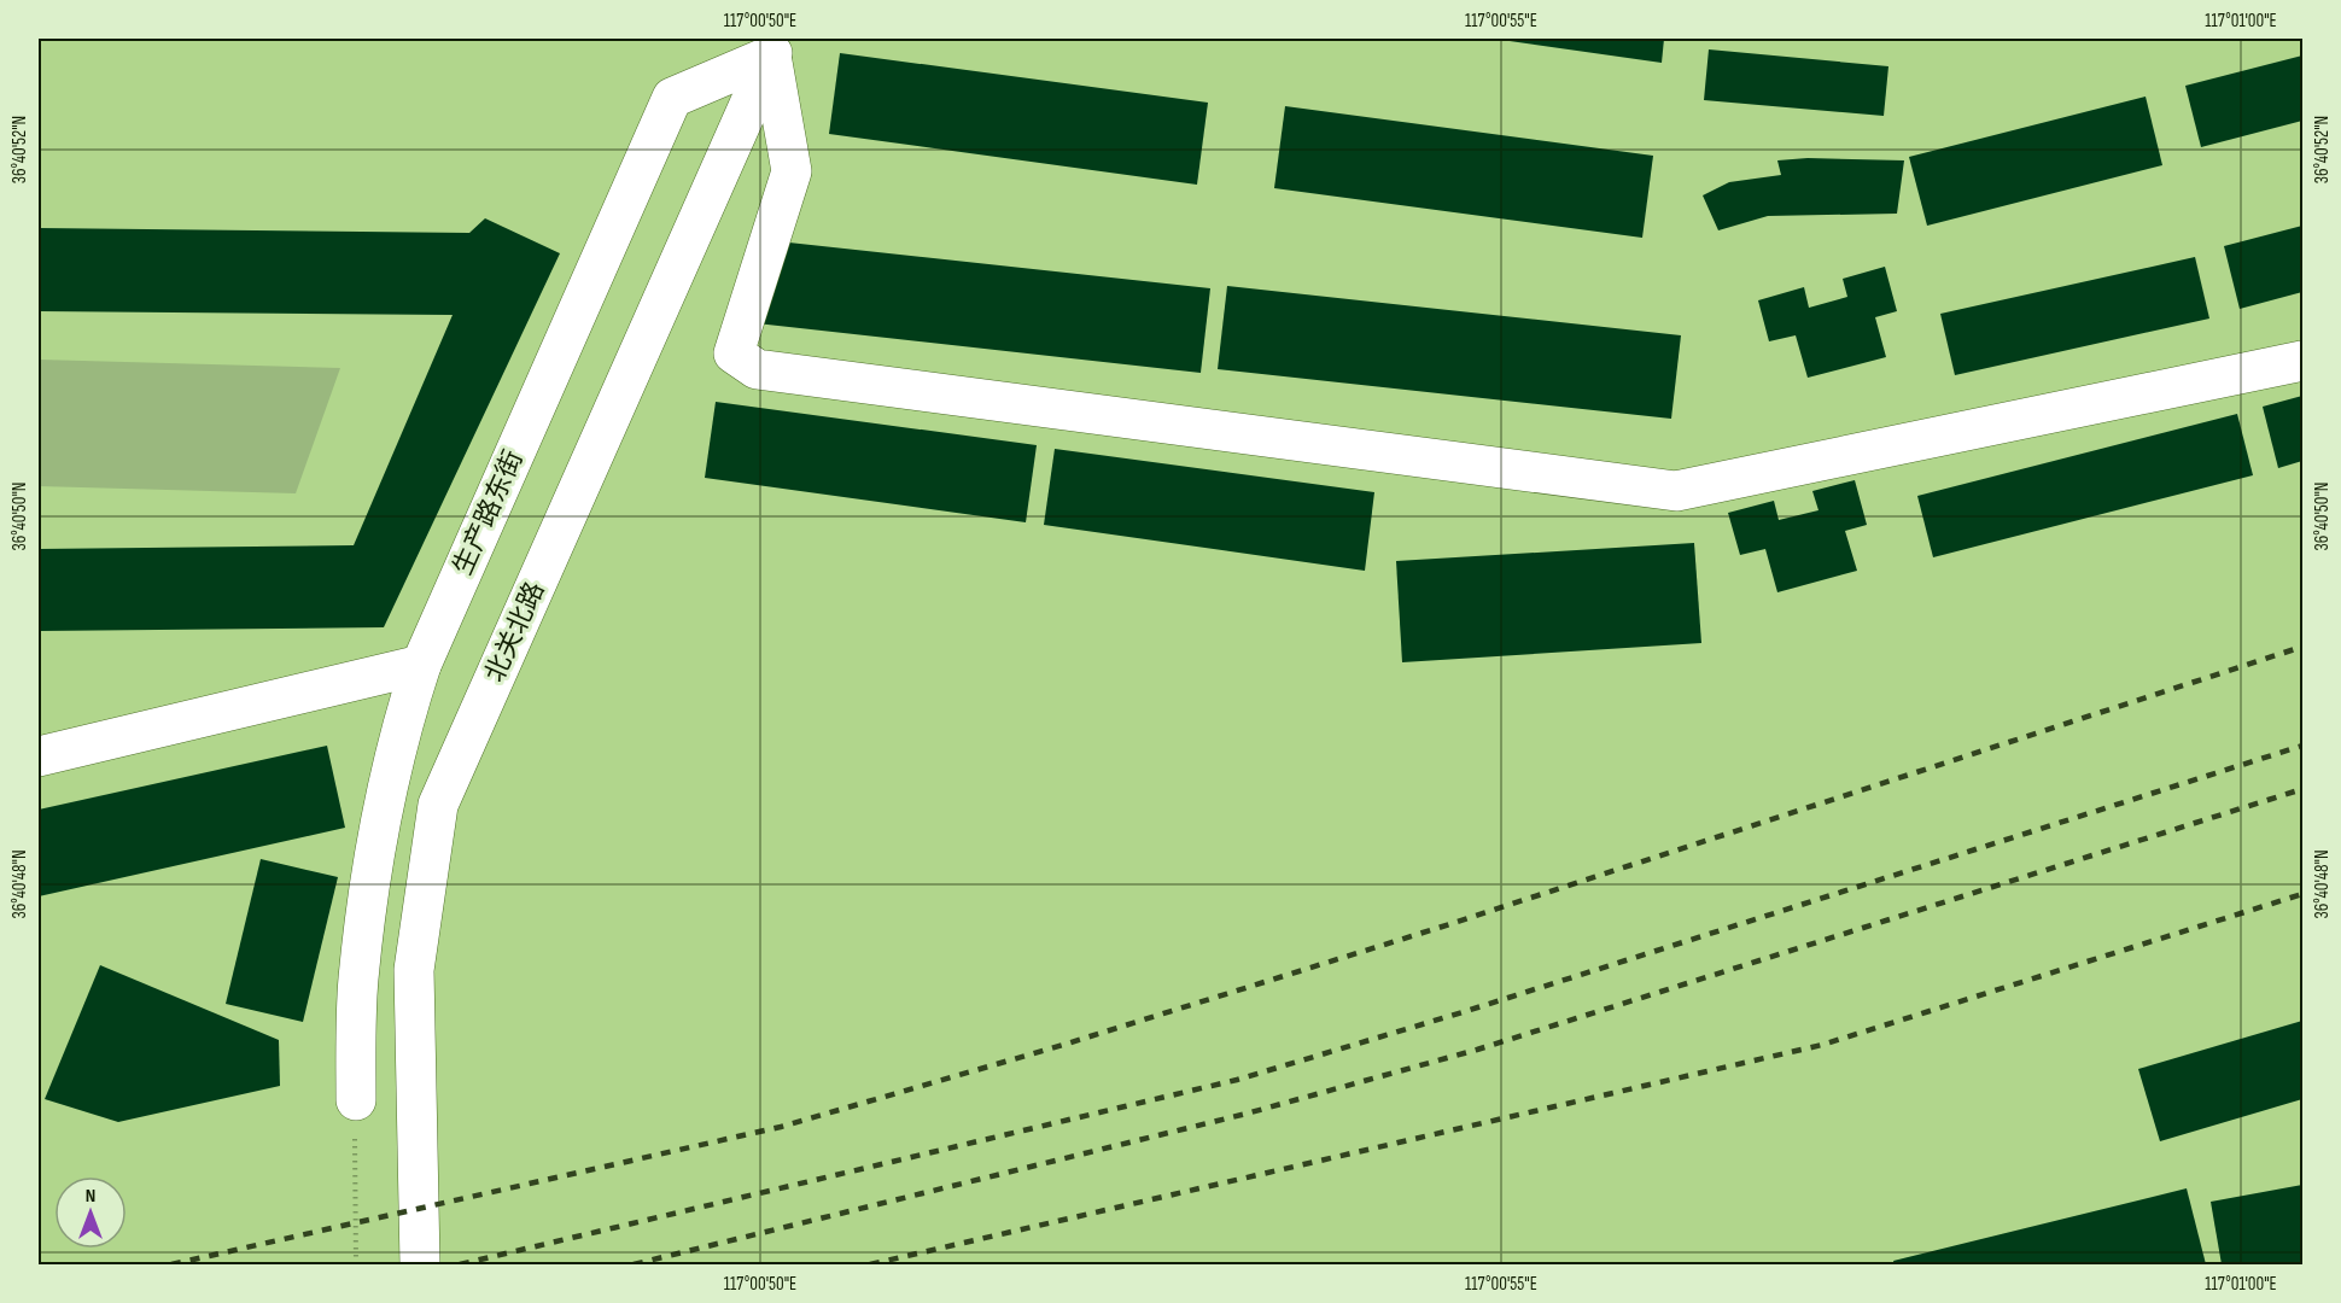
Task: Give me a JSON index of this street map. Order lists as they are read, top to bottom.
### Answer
{
  "streets": {
    "street": ["生产路东街", "北关北路"]
  },
  "crossings": [
    ["生产路东街", "北关北路"]
  ],
  "north": "top",
  "coordinates": [
    "117°00'50\"E",
    "117°00'55\"E",
    "117°01'00\"E",
    "36°40'52\"N",
    "36°40'50\"N",
    "36°40'48\"N"
  ]
}
